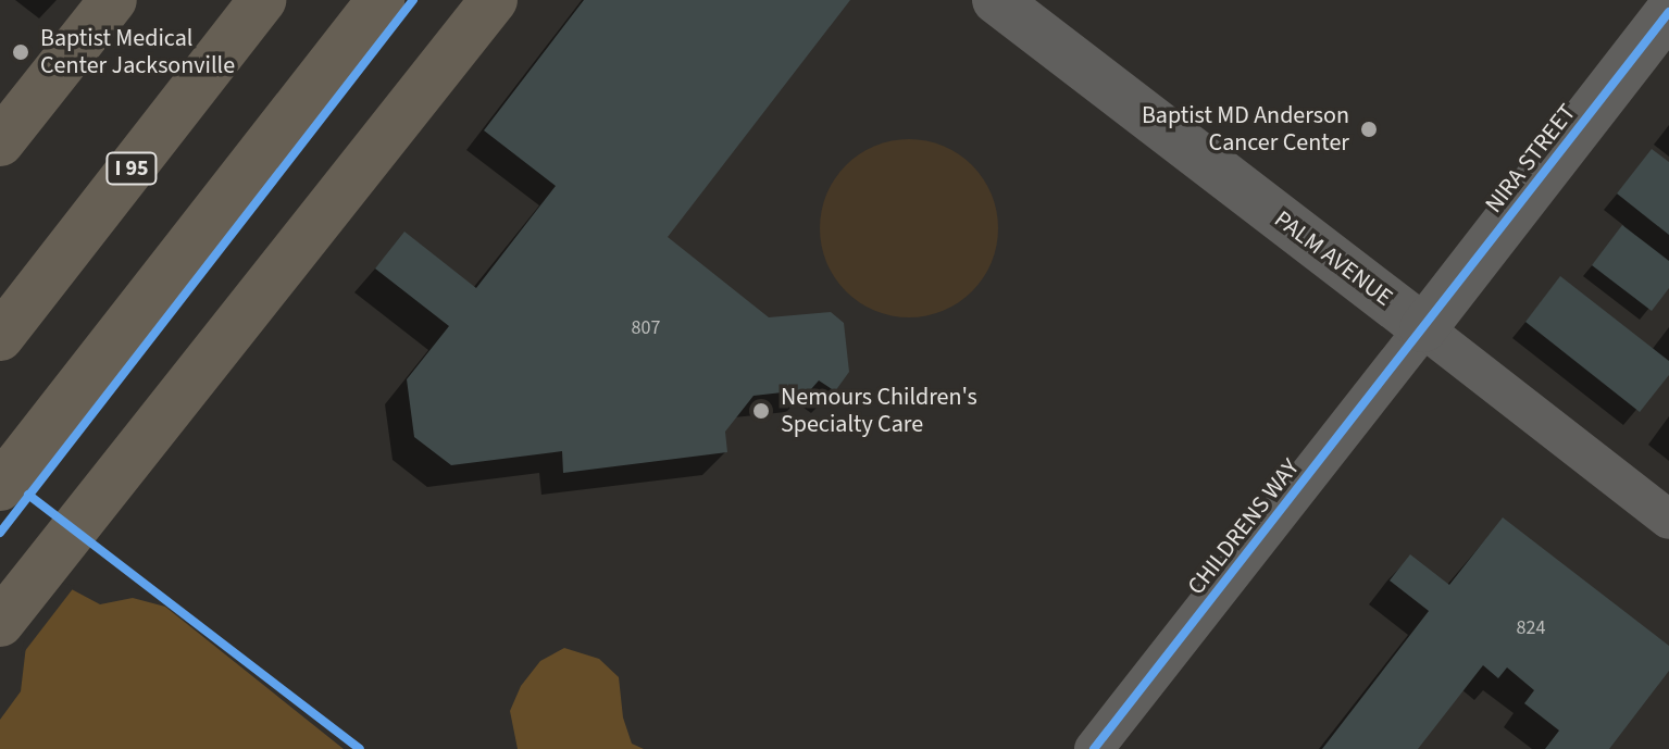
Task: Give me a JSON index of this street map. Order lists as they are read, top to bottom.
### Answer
{
  "streets": {
    "highway": ["I 95"],
    "street": ["NIRA STREET", "PALM AVENUE", "CHILDRENS WAY"]
  },
  "crossings": [
    ["NIRA STREET", "PALM AVENUE"],
    ["NIRA STREET", "CHILDRENS WAY"],
    ["PALM AVENUE", "CHILDRENS WAY"]
  ],
  "places": ["Baptist Medical Center Jacksonville", "Baptist MD Anderson Cancer Center", "Nemours Children's Specialty Care"],
  "house_numbers": ["807", "824"]
}
